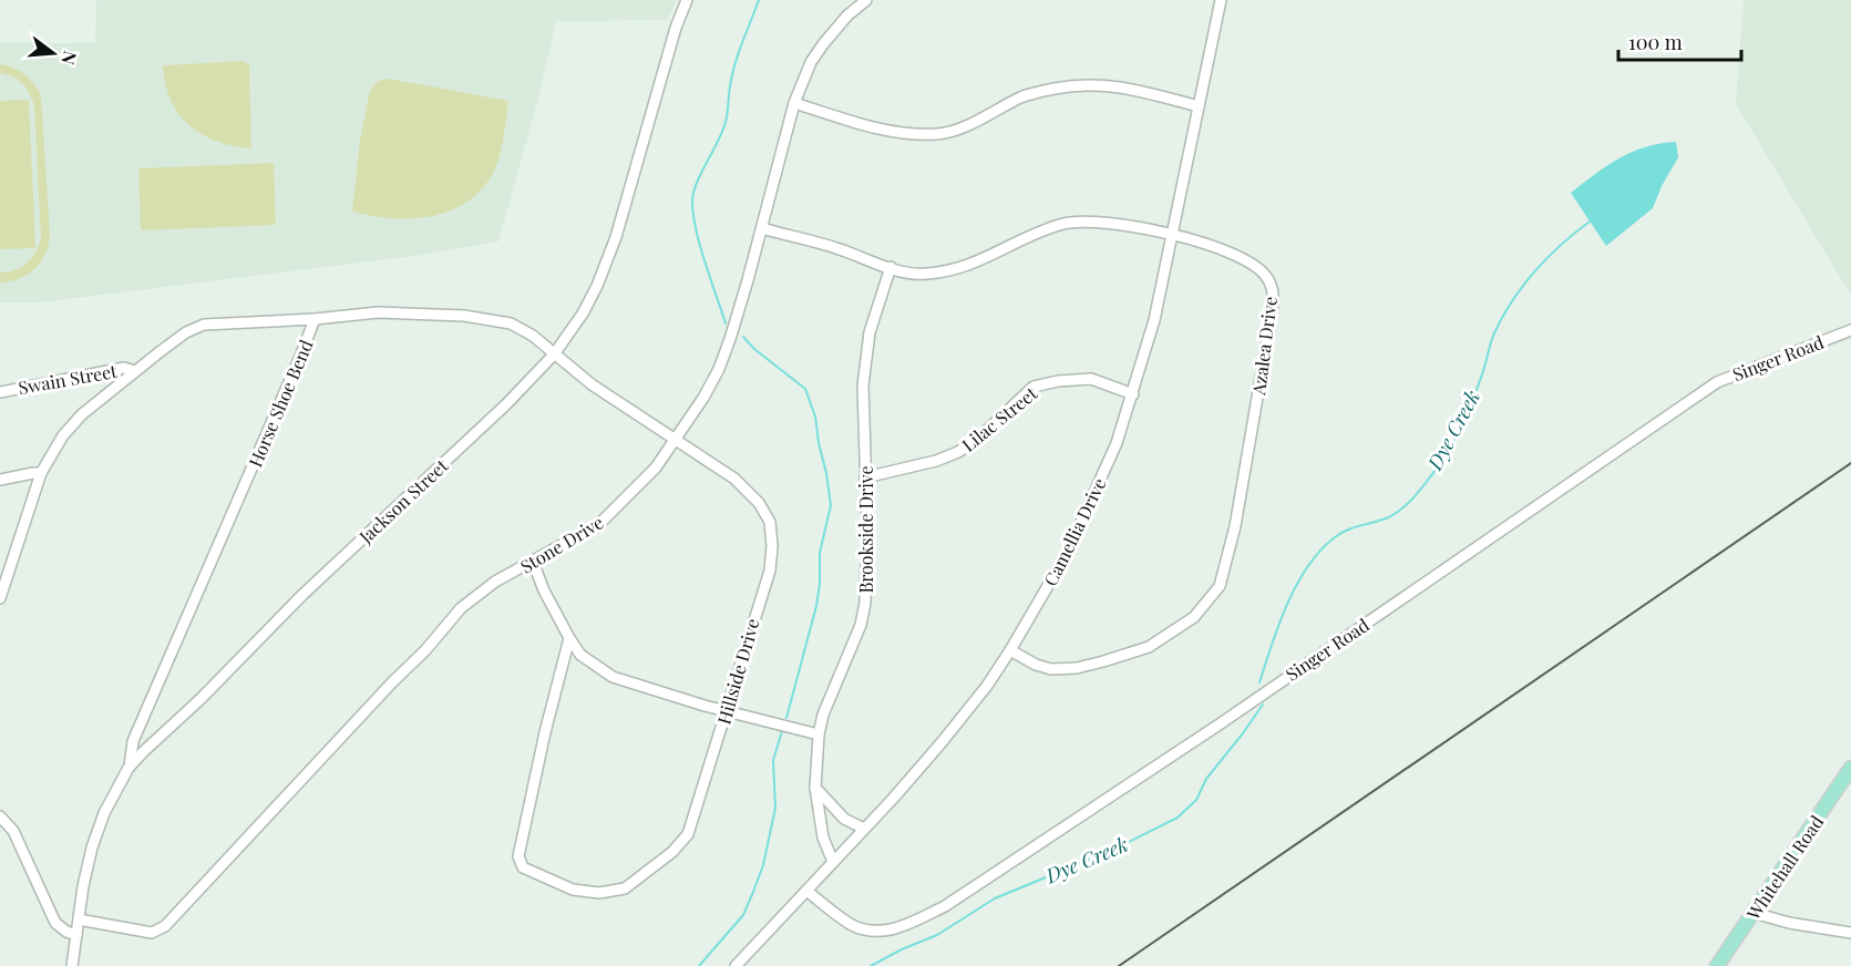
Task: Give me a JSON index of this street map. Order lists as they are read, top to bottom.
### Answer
{
  "streets": {
    "main road": ["Whitehall Road"],
    "street": [
      "Azalea Drive",
      "Singer Road",
      "Swain Street",
      "Horse Shoe Bend",
      "Lilac Street",
      "Jackson Street",
      "Brookside Drive",
      "Camellia Drive",
      "Stone Drive",
      "Hillside Drive"
    ]
  },
  "crossings": [
    ["Azalea Drive", "Brookside Drive"],
    ["Azalea Drive", "Camellia Drive"],
    ["Azalea Drive", "Stone Drive"],
    ["Singer Road", "Camellia Drive"],
    ["Swain Street", "Horse Shoe Bend"],
    ["Horse Shoe Bend", "Jackson Street"],
    ["Horse Shoe Bend", "Hillside Drive"],
    ["Lilac Street", "Brookside Drive"],
    ["Lilac Street", "Camellia Drive"],
    ["Jackson Street", "Stone Drive"],
    ["Jackson Street", "Hillside Drive"],
    ["Brookside Drive", "Camellia Drive"],
    ["Stone Drive", "Hillside Drive"]
  ],
  "water": ["Dye Creek"],
  "scale_bar": "100 m",
  "north": "right"
}
